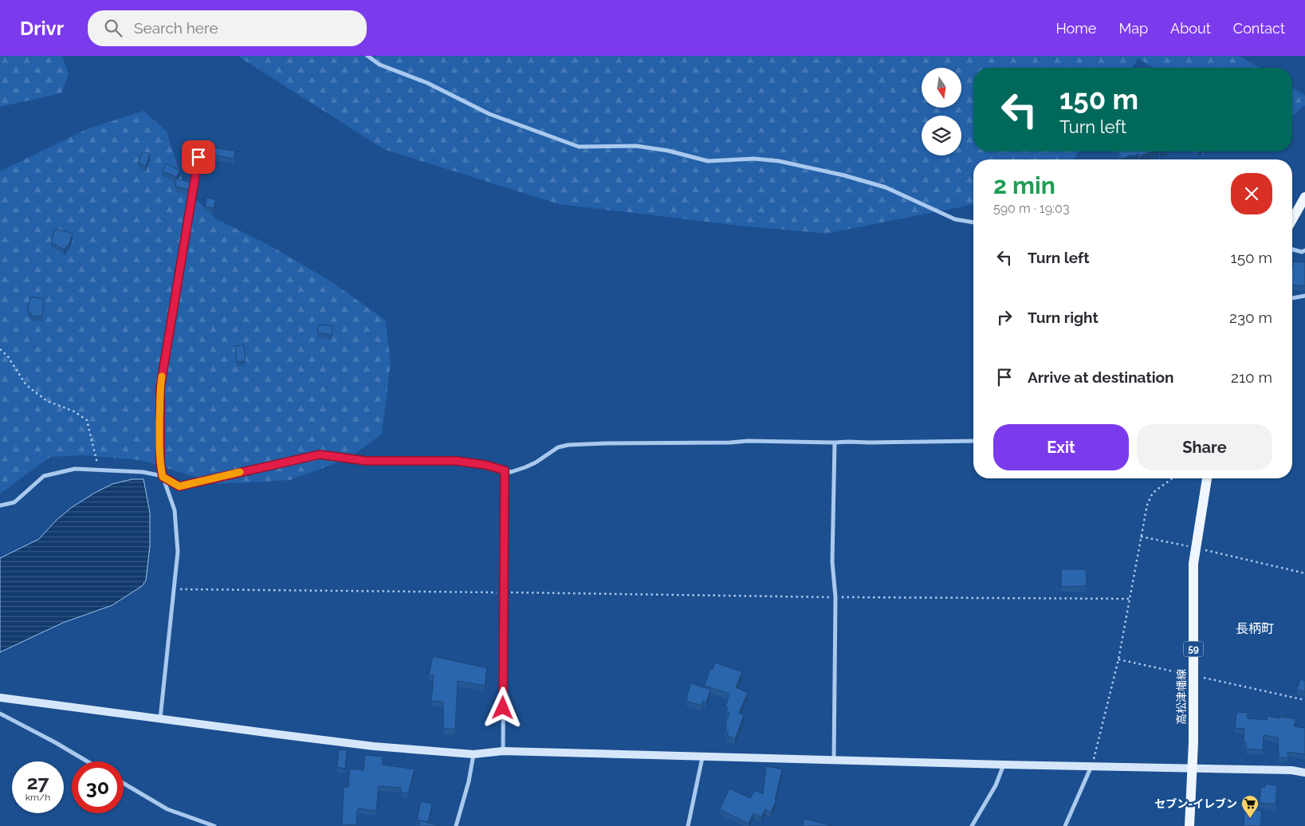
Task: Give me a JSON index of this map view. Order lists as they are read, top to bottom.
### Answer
{
  "streets": {
    "main road": ["59", "高松津幡線"]
  },
  "districts": ["長柄町"],
  "places": {
    "supermarket": ["セブン-イレブン"]
  },
  "north": "bottom",
  "page": {
    "header": "Drivr",
    "search": "Search here",
    "nav": [
      "Home",
      "Map",
      "About",
      "Contact"
    ],
    "turn": ["150 m", "Turn left"],
    "heading": ["2 min", "590 m · 19:03"],
    "list": [
      {
        "name": "Turn left",
        "value": "150 m"
      },
      {
        "name": "Turn right",
        "value": "230 m"
      },
      {
        "name": "Arrive at destination",
        "value": "210 m"
      }
    ],
    "buttons": ["Exit", "Share"],
    "speed": "27 km/h",
    "limit": "30"
  }
}
